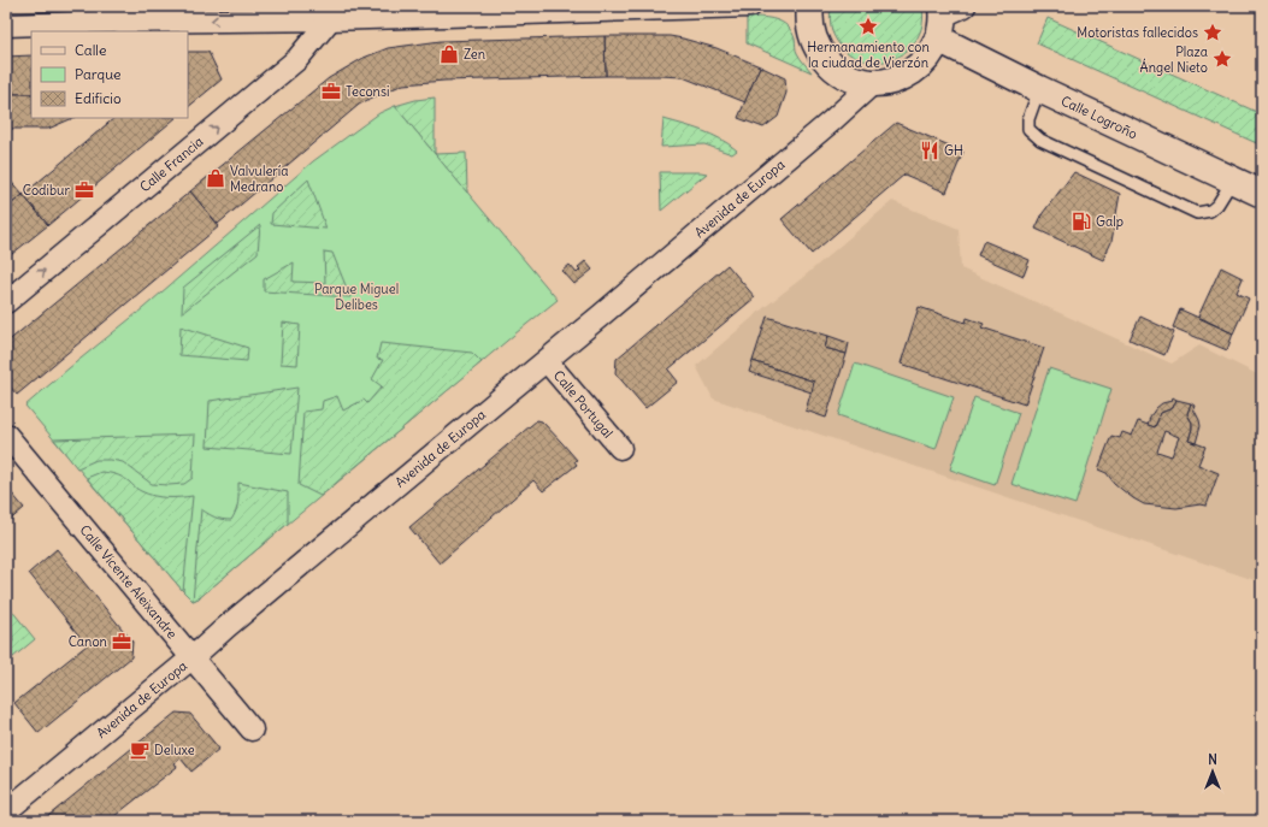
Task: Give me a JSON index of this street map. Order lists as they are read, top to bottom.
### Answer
{
  "streets": {
    "main road": ["Calle Logroño"],
    "street": [
      "Calle Francia",
      "Avenida de Europa",
      "Calle Portugal",
      "Calle Vicente Aleixandre"
    ]
  },
  "crossings": [
    ["Avenida de Europa", "Calle Portugal"],
    ["Avenida de Europa", "Calle Vicente Aleixandre"]
  ],
  "one_way": ["Calle Francia"],
  "parks": ["Parque Miguel Delibes"],
  "places": {
    "place": ["Hermanamiento con la ciudad de Vierzón", "Motoristas fallecidos", "Plaza Ángel Nieto"],
    "shop": ["Zen", "Valvulería Medrano"],
    "office": ["Teconsi", "Codibur", "Canon"],
    "restaurant": ["GH"],
    "fuel station": ["Galp"],
    "cafe": ["Deluxe"]
  },
  "legend": ["Calle", "Parque", "Edificio"],
  "north": "top"
}
